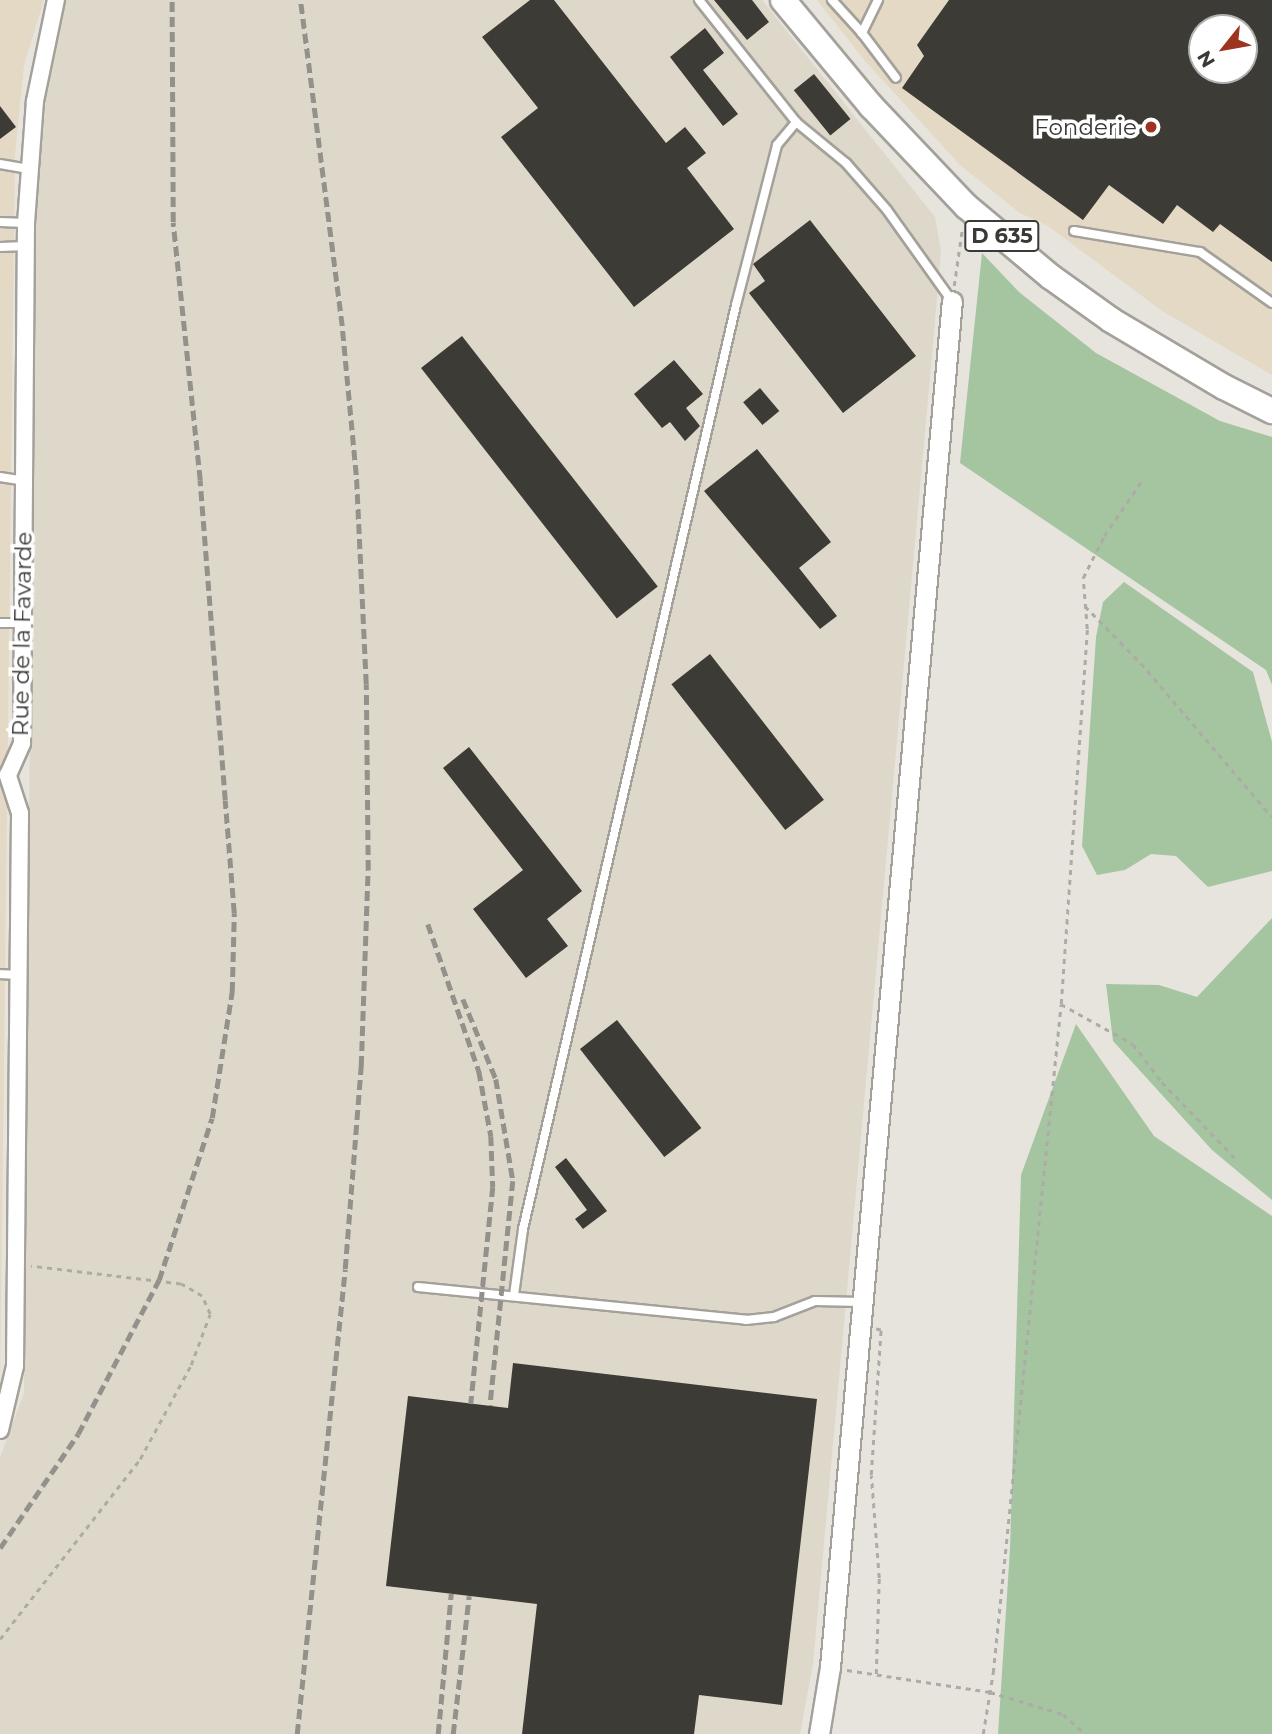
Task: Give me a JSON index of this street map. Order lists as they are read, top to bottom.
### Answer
{
  "streets": {
    "main road": ["D 635"],
    "street": ["Rue de la Favarde"]
  },
  "places": ["Fonderie"],
  "north": "bottom left"
}
